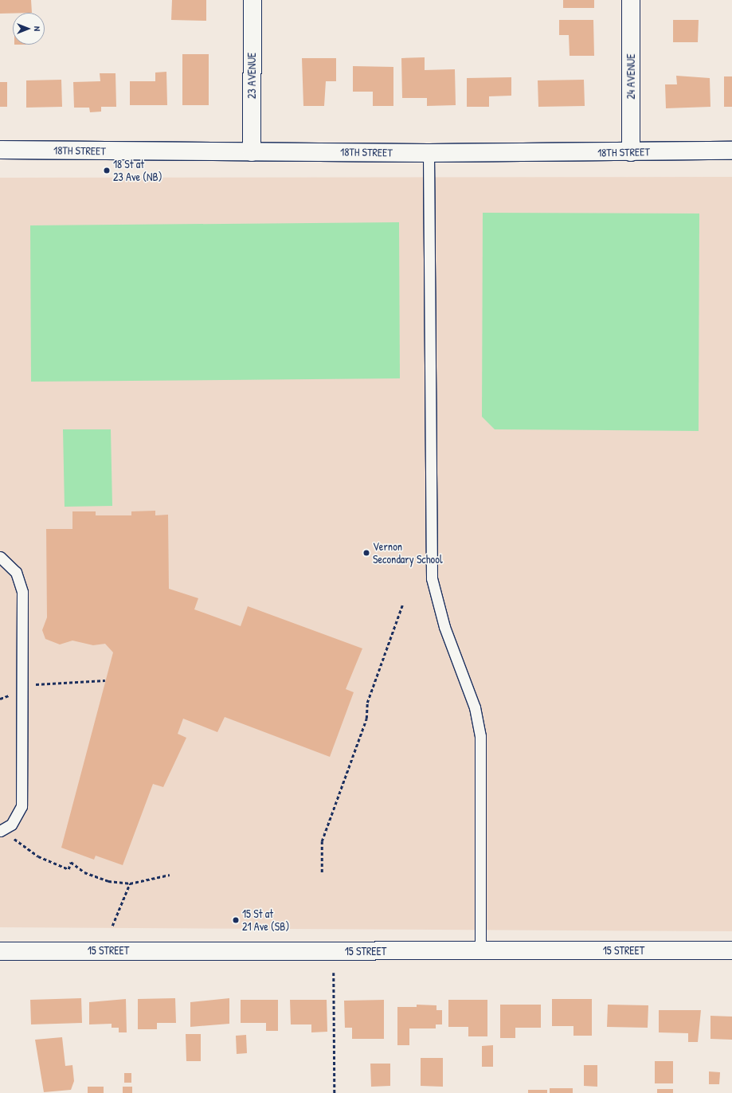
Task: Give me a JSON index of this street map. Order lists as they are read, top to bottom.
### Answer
{
  "streets": {
    "street": [
      "23 AVENUE",
      "24 AVENUE",
      "18TH STREET",
      "15 STREET"
    ]
  },
  "crossings": [
    ["23 AVENUE", "18TH STREET"],
    ["24 AVENUE", "18TH STREET"]
  ],
  "places": ["18 St at 23 Ave (NB)", "Vernon Secondary School", "15 St at 21 Ave (SB)"],
  "north": "right"
}
